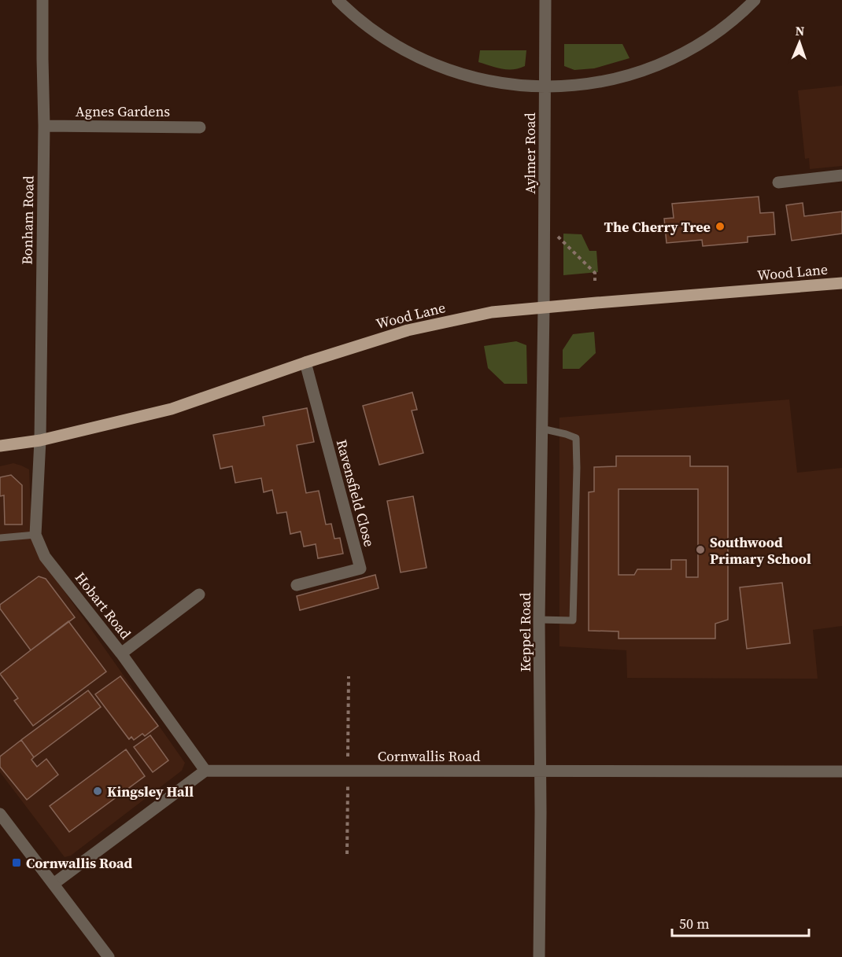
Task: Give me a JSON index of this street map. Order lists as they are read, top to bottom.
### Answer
{
  "streets": {
    "main road": ["Wood Lane"],
    "street": [
      "Agnes Gardens",
      "Aylmer Road",
      "Bonham Road",
      "Ravensfield Close",
      "Hobart Road",
      "Keppel Road",
      "Cornwallis Road"
    ]
  },
  "crossings": [
    ["Agnes Gardens", "Bonham Road"],
    ["Aylmer Road", "Wood Lane"],
    ["Aylmer Road", "Keppel Road"],
    ["Bonham Road", "Wood Lane"],
    ["Bonham Road", "Hobart Road"],
    ["Wood Lane", "Ravensfield Close"],
    ["Wood Lane", "Hobart Road"],
    ["Wood Lane", "Keppel Road"],
    ["Hobart Road", "Cornwallis Road"],
    ["Keppel Road", "Cornwallis Road"]
  ],
  "places": {
    "other": ["The Cherry Tree", "Southwood Primary School", "Kingsley Hall"],
    "transit": ["Cornwallis Road"]
  },
  "scale_bar": "50 m",
  "north": "top"
}
